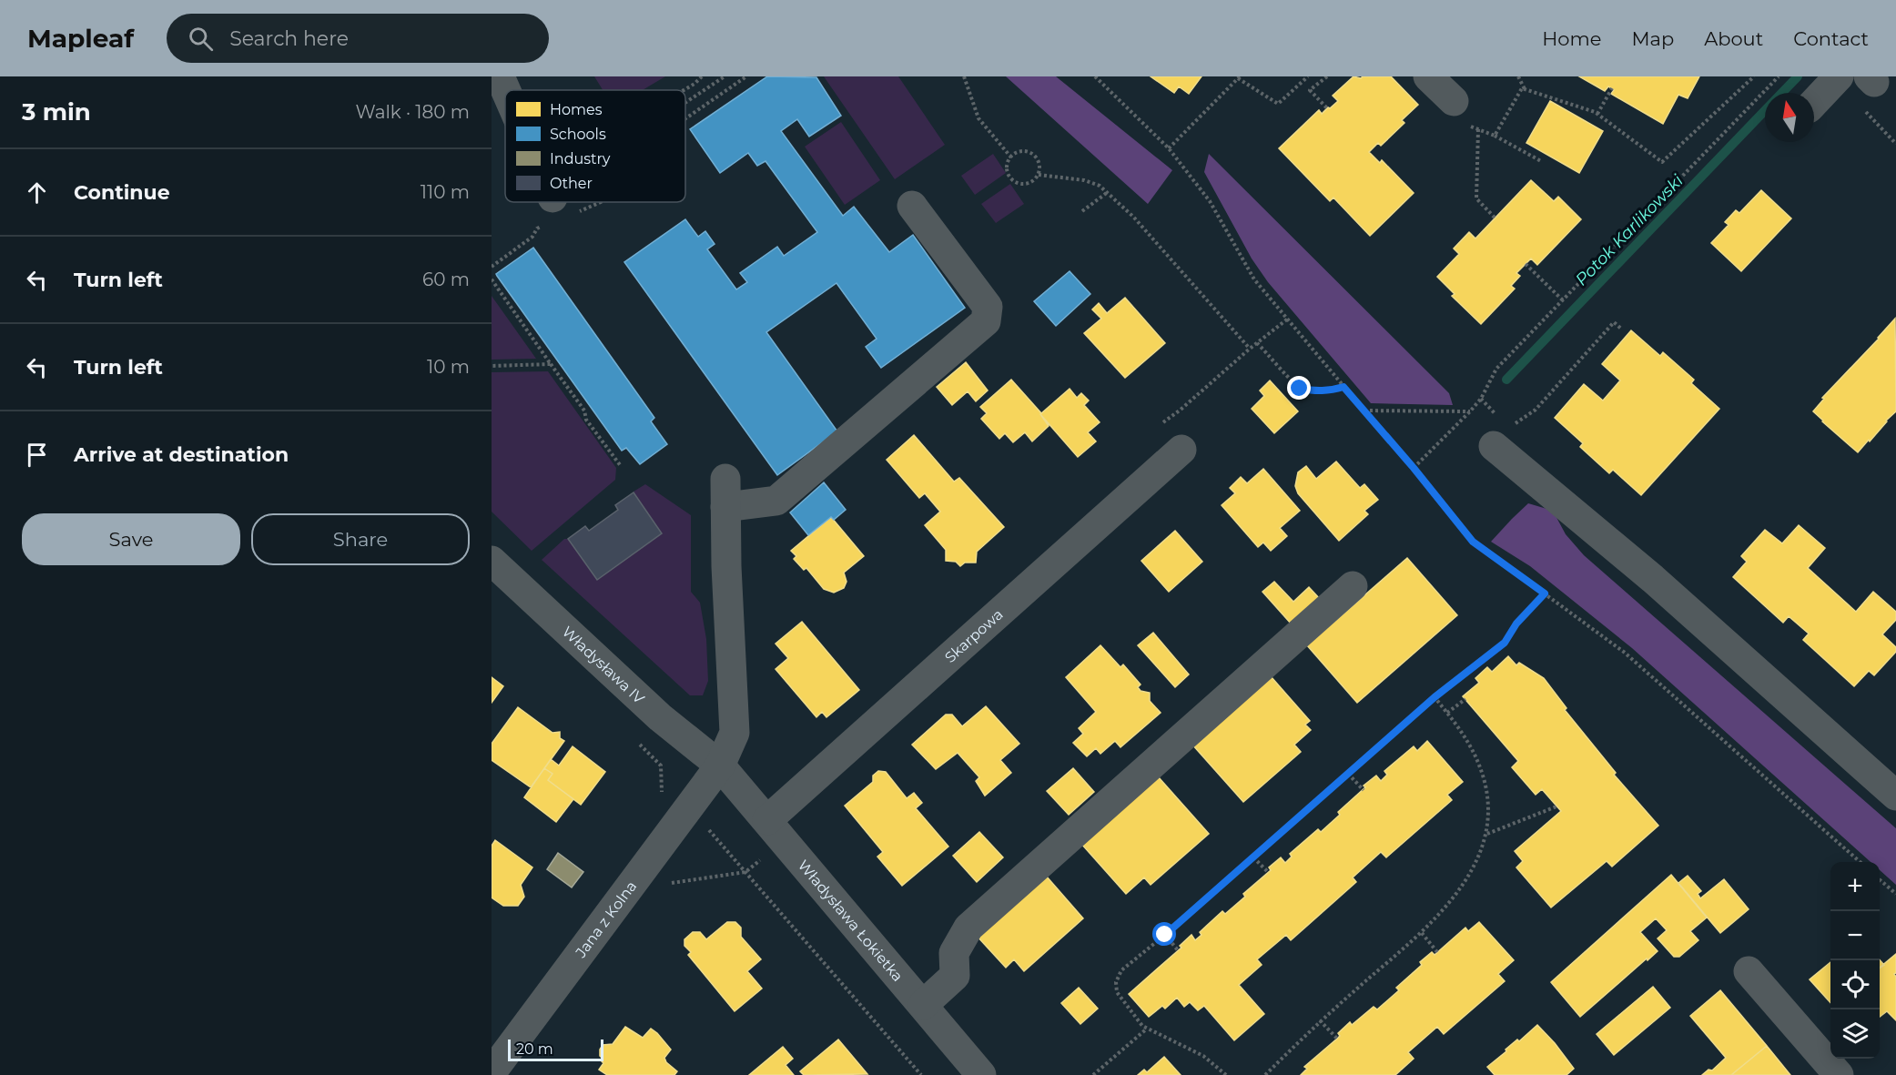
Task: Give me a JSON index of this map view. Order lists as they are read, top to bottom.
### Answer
{
  "streets": {
    "street": [
      "Skarpowa",
      "Władysława IV",
      "Jana z Kolna",
      "Władysława Łokietka"
    ]
  },
  "crossings": [
    ["Skarpowa", "Władysława Łokietka"],
    ["Władysława IV", "Jana z Kolna"],
    ["Władysława IV", "Władysława Łokietka"],
    ["Jana z Kolna", "Władysława Łokietka"]
  ],
  "water": ["Potok Karlikowski"],
  "legend": [
    "Homes",
    "Schools",
    "Industry",
    "Other"
  ],
  "scale_bar": "20 m",
  "north": "top",
  "page": {
    "header": "Mapleaf",
    "search": "Search here",
    "nav": [
      "Home",
      "Map",
      "About",
      "Contact"
    ],
    "heading": ["3 min", "Walk · 180 m"],
    "list": [
      ["Continue", "110 m"],
      ["Turn left", "60 m"],
      ["Turn left", "10 m"],
      "Arrive at destination"
    ],
    "buttons": ["Save", "Share"],
    "map_buttons": ["+", "−"],
    "scale": "20 m"
  }
}
